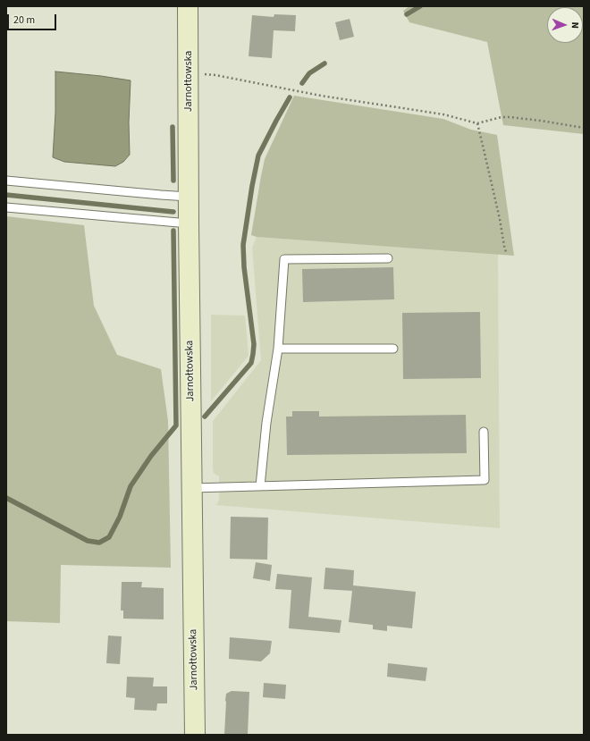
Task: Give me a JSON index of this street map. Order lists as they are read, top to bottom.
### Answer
{
  "streets": {
    "street": ["Jarnołtowska"]
  },
  "scale_bar": "20 m",
  "north": "right"
}
